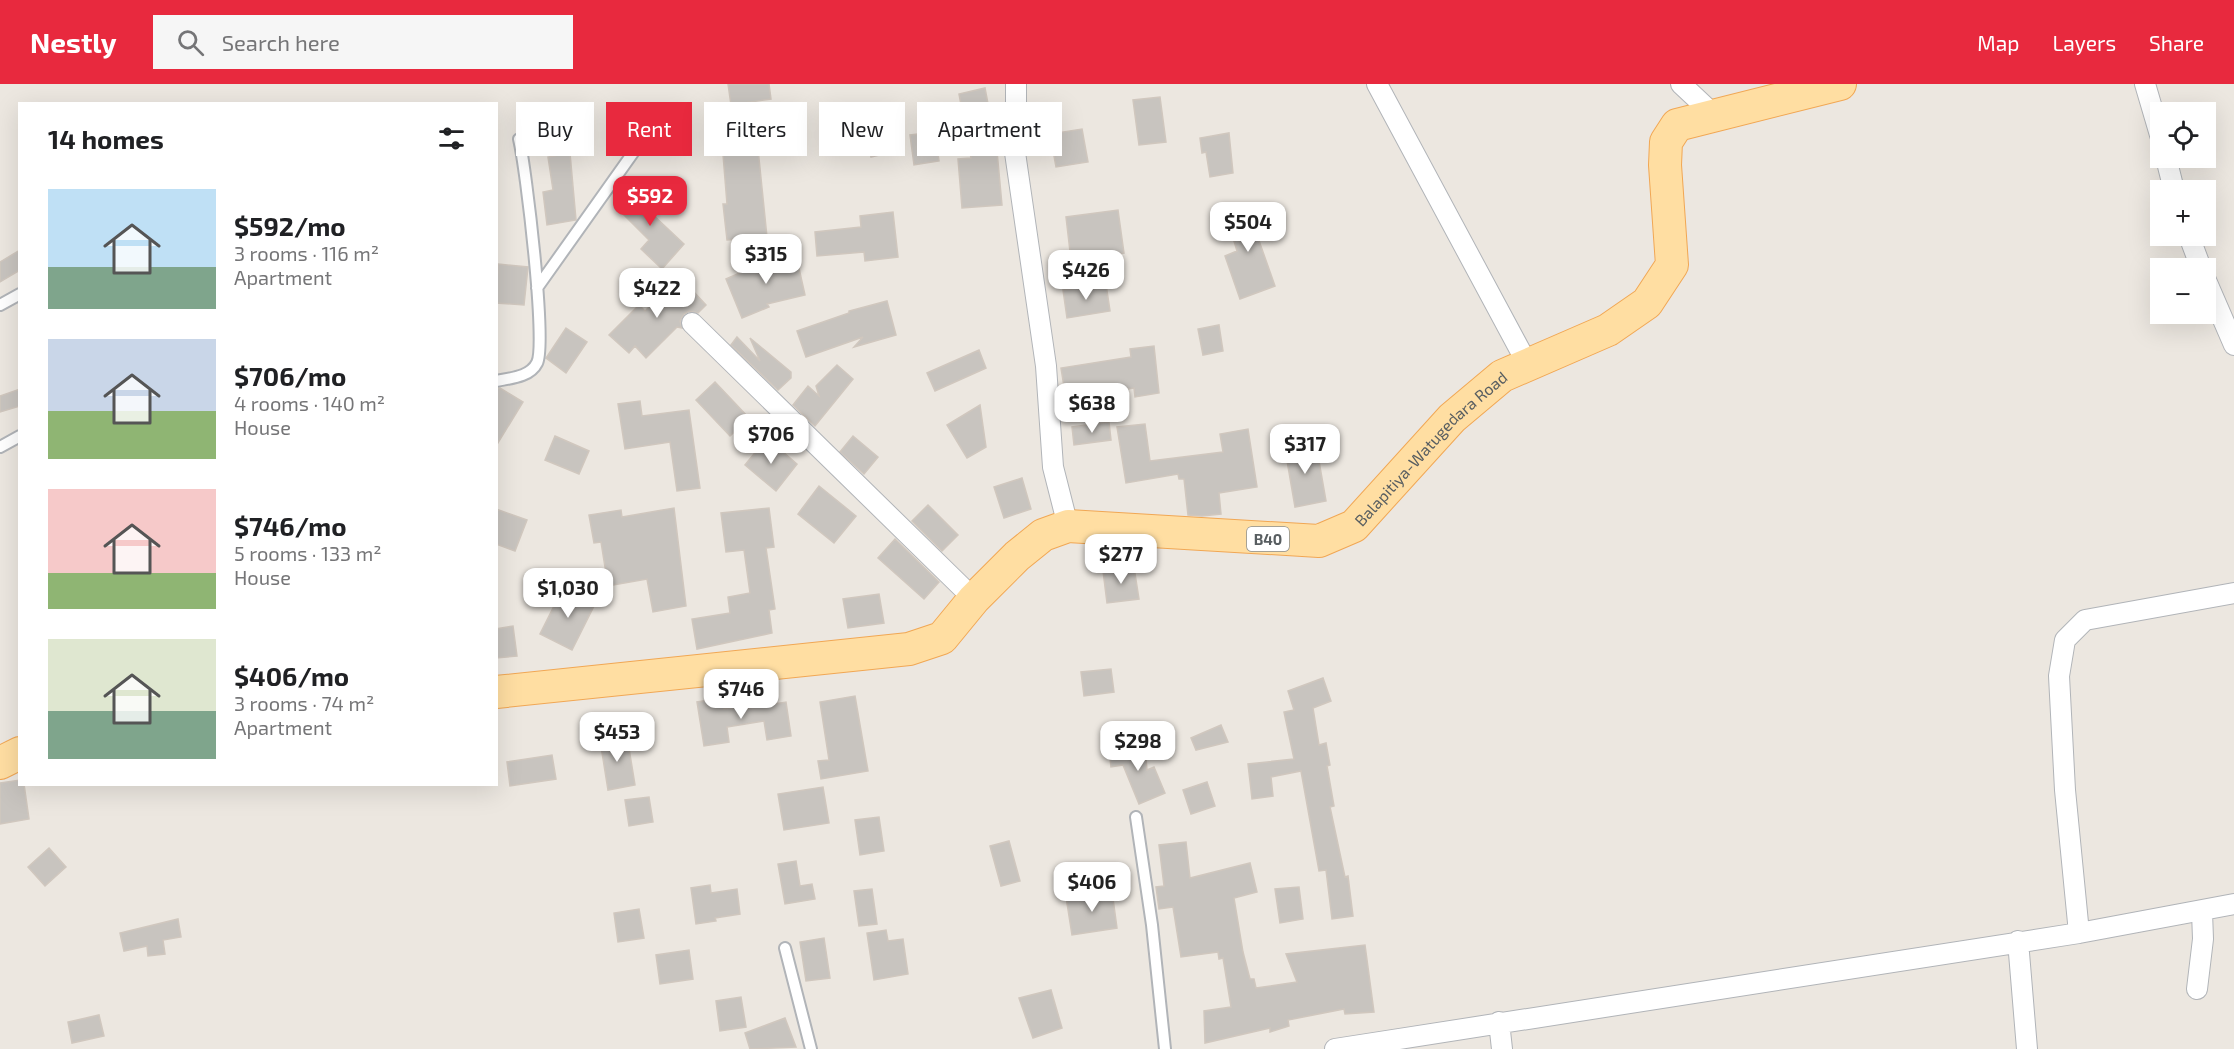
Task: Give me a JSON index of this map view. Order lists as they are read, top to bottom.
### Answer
{
  "streets": {
    "main road": ["Balapitiya-Watugedara Road", "B40"]
  },
  "page": {
    "header": "Nestly",
    "search": "Search here",
    "nav": ["Map", "Layers", "Share"],
    "map_buttons": ["+", "−"],
    "chip": [
      "Buy",
      "Rent",
      "Filters",
      "New",
      "Apartment"
    ],
    "heading": "14 homes",
    "list": [
      {
        "name": "$592/mo",
        "note": "3 rooms · 116 m² · Apartment"
      },
      {
        "name": "$706/mo",
        "note": "4 rooms · 140 m² · House"
      },
      {
        "name": "$746/mo",
        "note": "5 rooms · 133 m² · House"
      },
      {
        "name": "$406/mo",
        "note": "3 rooms · 74 m² · Apartment"
      }
    ],
    "price": [
      "$592",
      "$504",
      "$315",
      "$426",
      "$422",
      "$638",
      "$706",
      "$317",
      "$277",
      "$1,030",
      "$746",
      "$453",
      "$298",
      "$406"
    ]
  }
}
